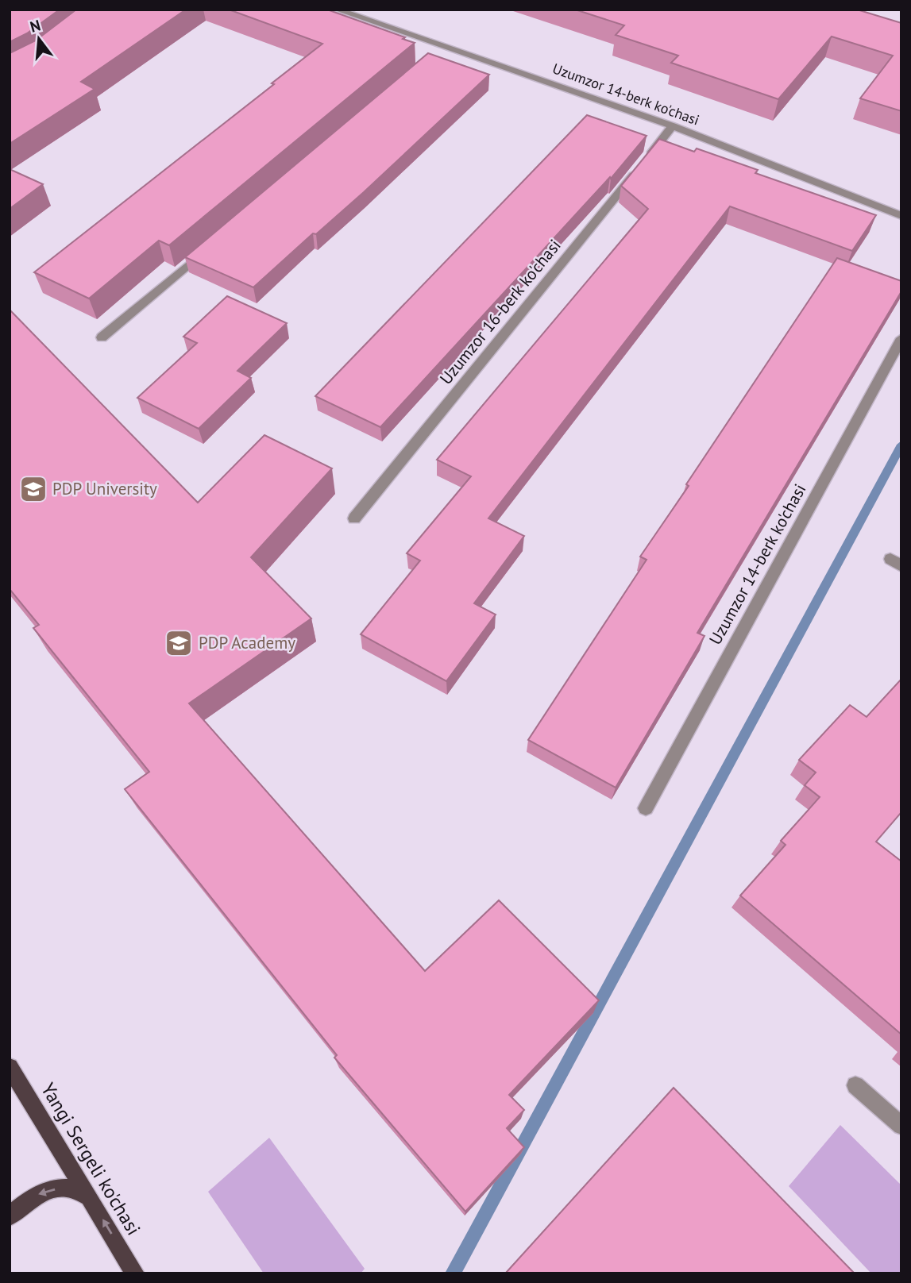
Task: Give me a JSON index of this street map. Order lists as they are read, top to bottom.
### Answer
{
  "streets": {
    "main road": ["Yangi Sergeli ko'chasi"],
    "street": ["Uzumzor 14-berk ko'chasi", "Uzumzor 16-berk ko'chasi"]
  },
  "crossings": [
    ["Uzumzor 14-berk ko'chasi", "Uzumzor 16-berk ko'chasi"]
  ],
  "one_way": ["Yangi Sergeli ko'chasi"],
  "places": {
    "school or university": ["PDP University", "PDP Academy"]
  },
  "north": "top"
}
